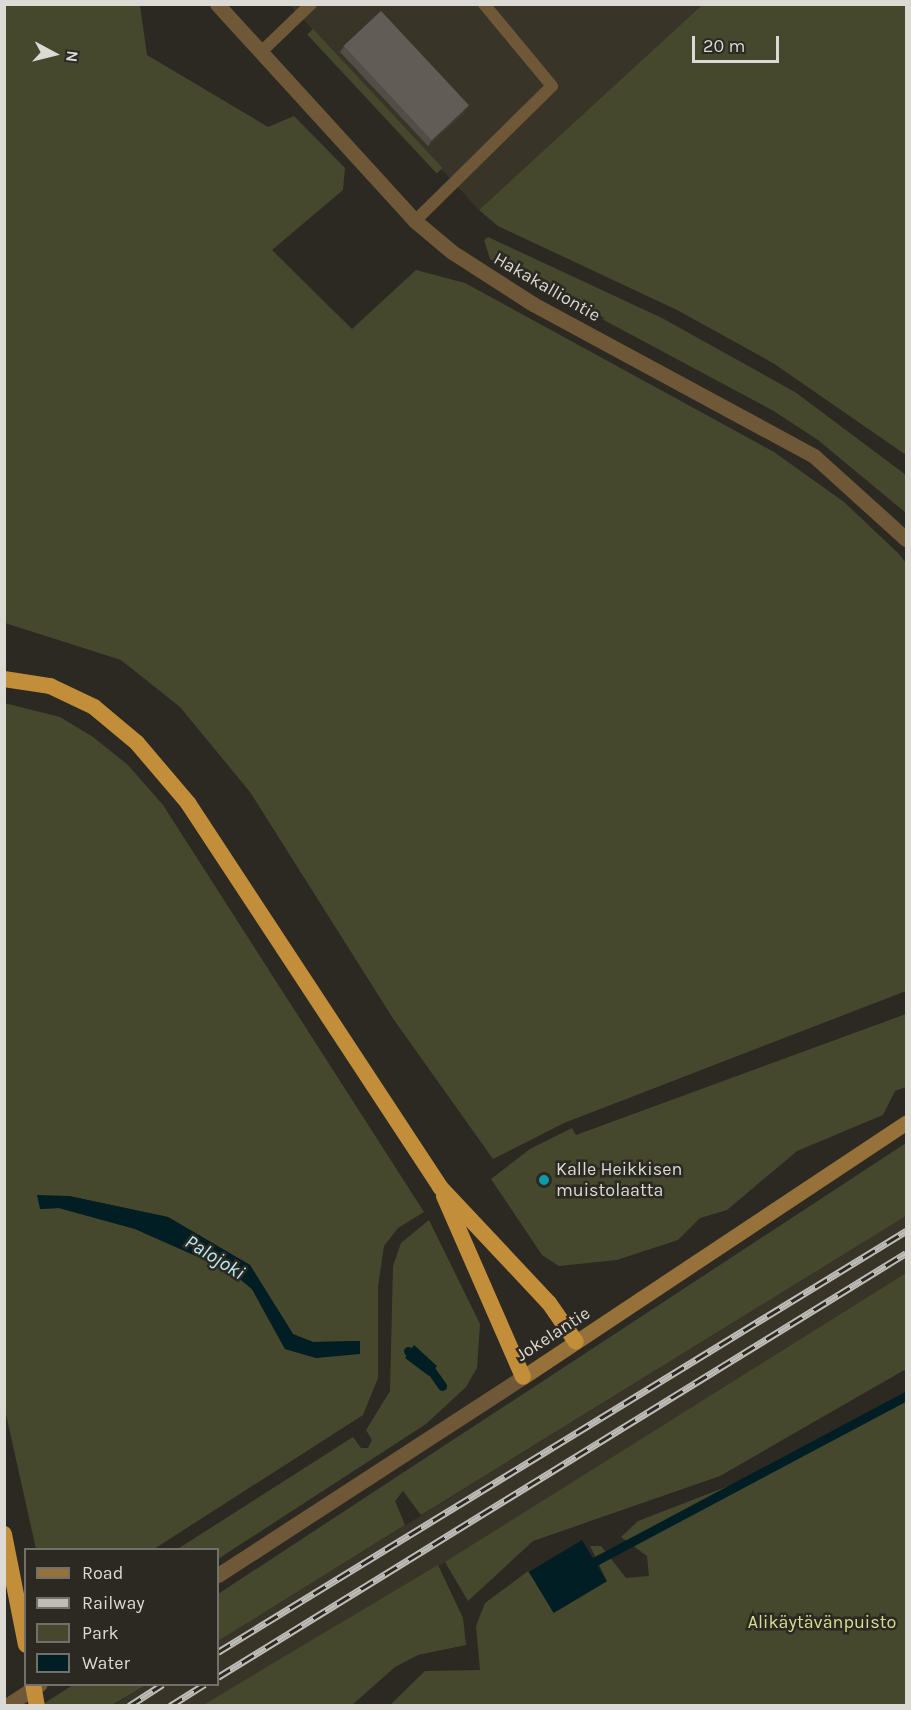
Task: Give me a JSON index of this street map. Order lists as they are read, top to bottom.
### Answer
{
  "streets": {
    "main road": ["Jokelantie"],
    "street": ["Hakakalliontie"]
  },
  "water": ["Palojoki"],
  "parks": ["Alikäytävänpuisto"],
  "places": ["Kalle Heikkisen muistolaatta"],
  "legend": [
    "Road",
    "Railway",
    "Park",
    "Water"
  ],
  "scale_bar": "20 m",
  "north": "right"
}
